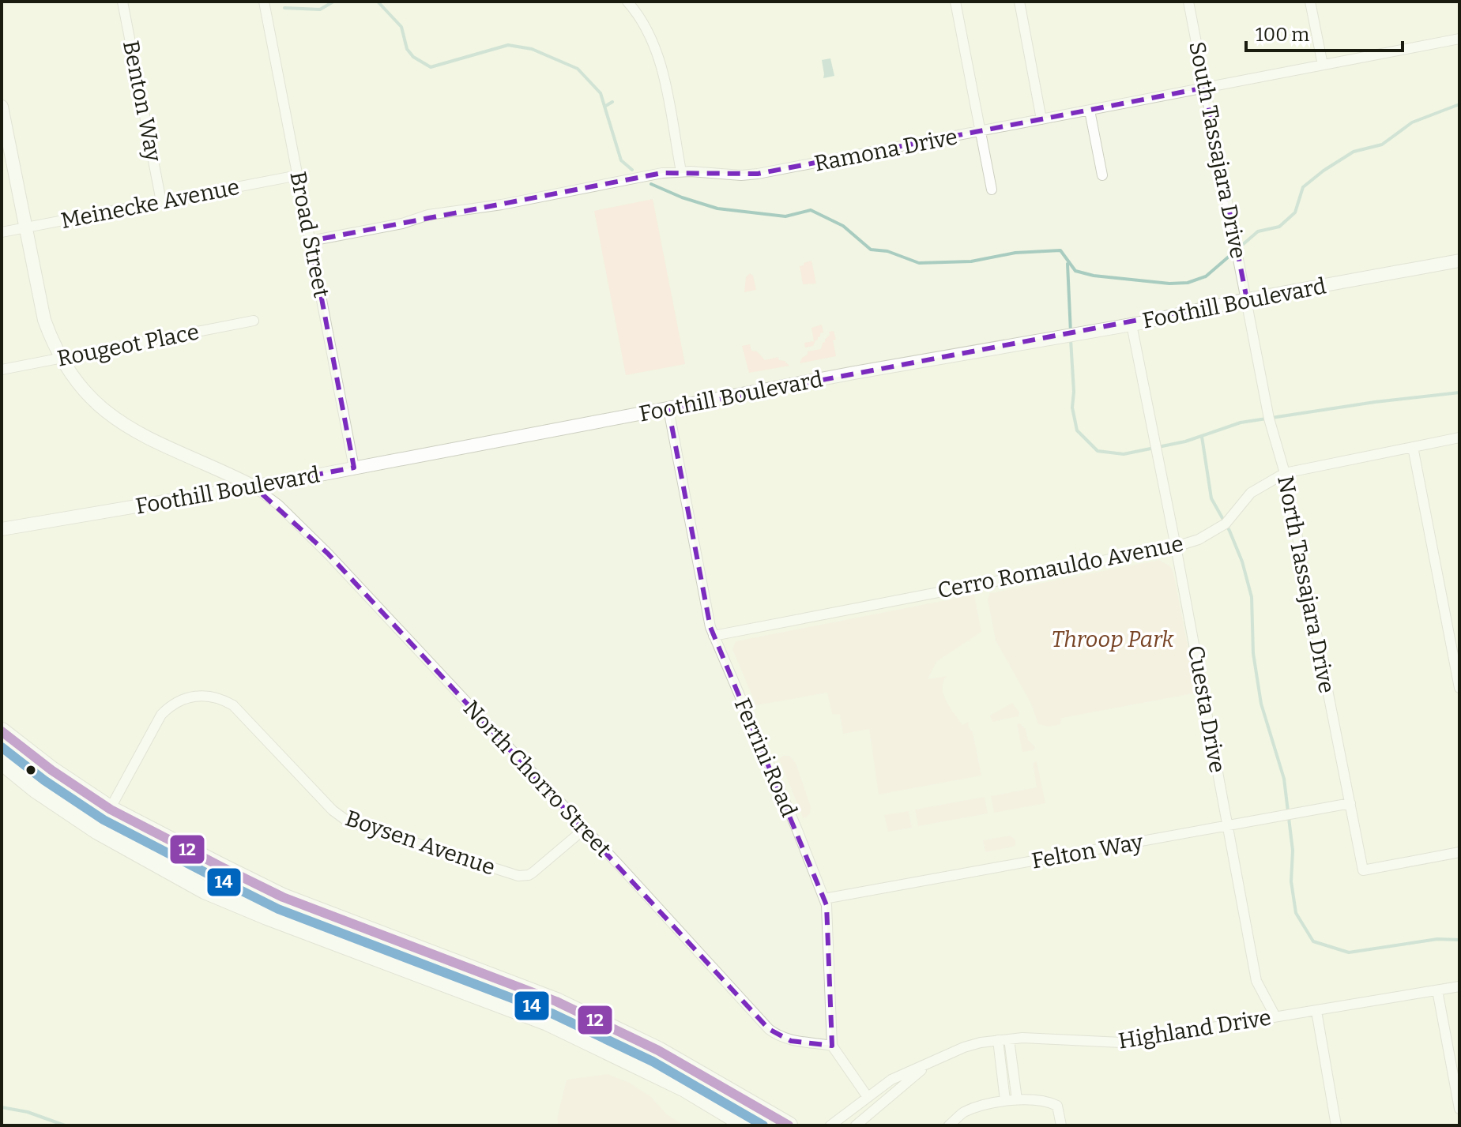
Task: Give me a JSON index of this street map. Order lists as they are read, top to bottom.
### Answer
{
  "streets": {
    "street": [
      "Benton Way",
      "Ramona Drive",
      "South Tassajara Drive",
      "Meinecke Avenue",
      "Broad Street",
      "Foothill Boulevard",
      "Rougeot Place",
      "Cerro Romauldo Avenue",
      "North Tassajara Drive",
      "Cuesta Drive",
      "Ferrini Road",
      "North Chorro Street",
      "Boysen Avenue",
      "Felton Way",
      "Highland Drive"
    ]
  },
  "crossings": [
    ["Benton Way", "Meinecke Avenue"],
    ["Ramona Drive", "South Tassajara Drive"],
    ["Ramona Drive", "Broad Street"],
    ["South Tassajara Drive", "Foothill Boulevard"],
    ["South Tassajara Drive", "North Tassajara Drive"],
    ["Meinecke Avenue", "Broad Street"],
    ["Broad Street", "Foothill Boulevard"],
    ["Foothill Boulevard", "North Tassajara Drive"],
    ["Foothill Boulevard", "Cuesta Drive"],
    ["Foothill Boulevard", "Ferrini Road"],
    ["Foothill Boulevard", "North Chorro Street"],
    ["Cerro Romauldo Avenue", "North Tassajara Drive"],
    ["Cerro Romauldo Avenue", "Cuesta Drive"],
    ["Cerro Romauldo Avenue", "Ferrini Road"],
    ["North Tassajara Drive", "Felton Way"],
    ["Cuesta Drive", "Felton Way"],
    ["Cuesta Drive", "Highland Drive"],
    ["Ferrini Road", "North Chorro Street"],
    ["Ferrini Road", "Felton Way"],
    ["North Chorro Street", "Boysen Avenue"]
  ],
  "parks": ["Throop Park"],
  "lines": ["transit line 12", "transit line 14"],
  "scale_bar": "100 m"
}
